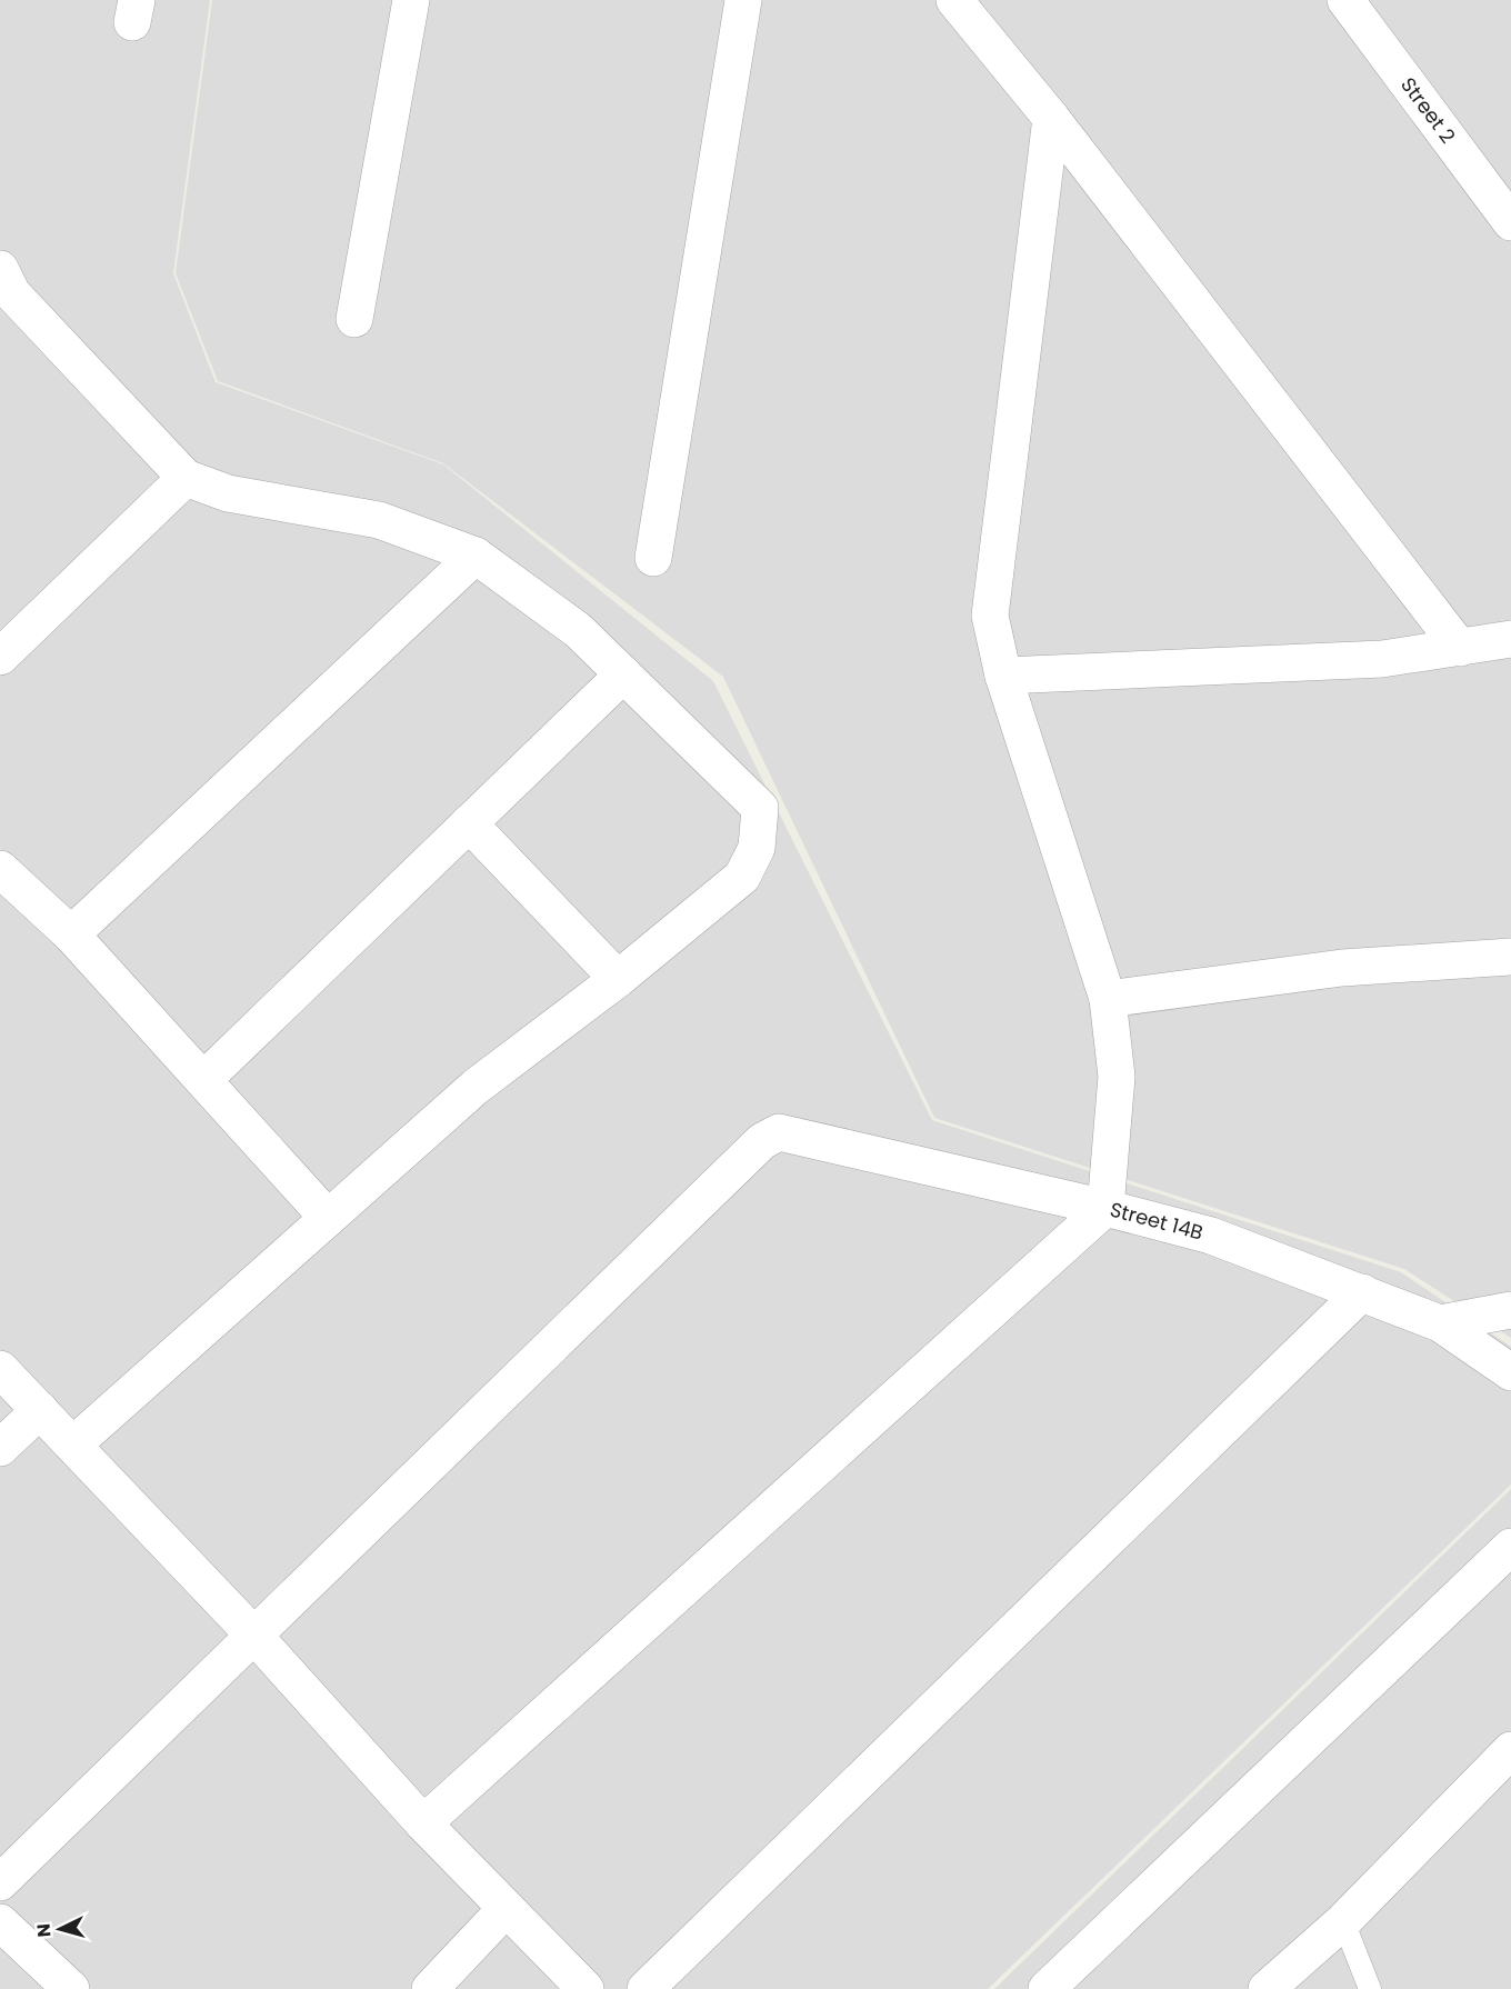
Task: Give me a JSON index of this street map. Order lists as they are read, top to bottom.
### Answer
{
  "streets": {
    "street": ["Street 2", "Street 14B"]
  },
  "north": "left"
}
